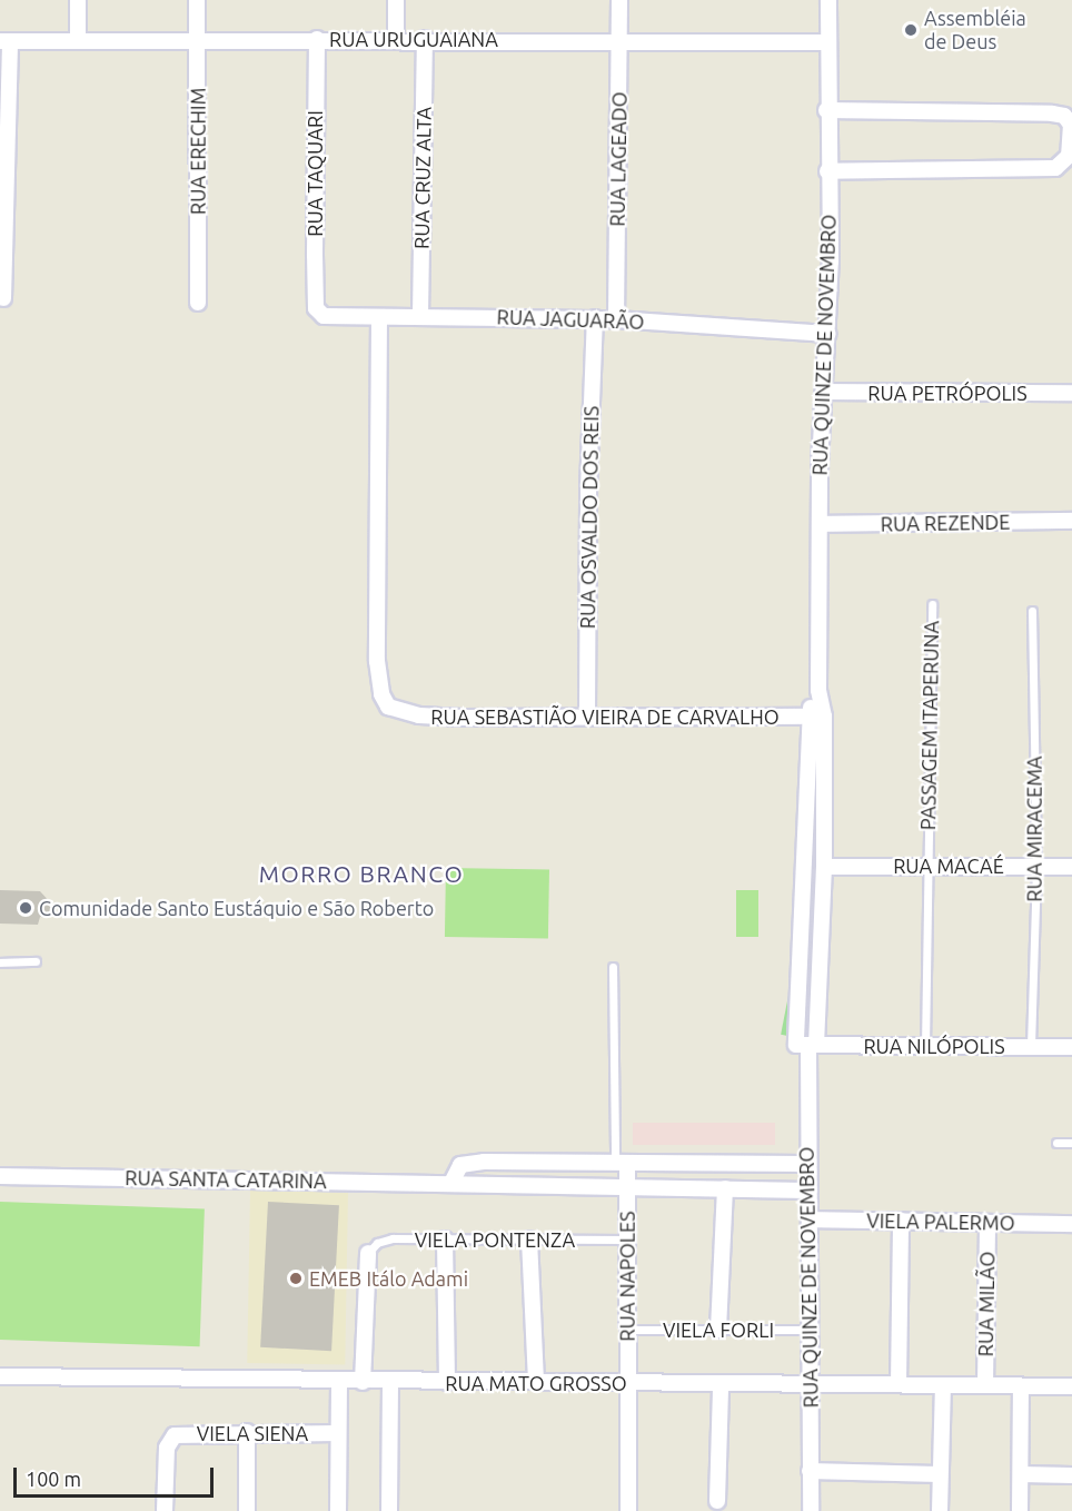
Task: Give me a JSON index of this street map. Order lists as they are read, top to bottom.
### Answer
{
  "streets": {
    "street": [
      "RUA URUGUAIANA",
      "RUA ERECHIM",
      "RUA LAGEADO",
      "RUA TAQUARI",
      "RUA CRUZ ALTA",
      "RUA JAGUARÃO",
      "RUA QUINZE DE NOVEMBRO",
      "RUA PETRÓPOLIS",
      "RUA OSVALDO DOS REIS",
      "RUA REZENDE",
      "RUA SEBASTIÃO VIEIRA DE CARVALHO",
      "RUA MACAÉ",
      "RUA NILÓPOLIS",
      "RUA SANTA CATARINA",
      "VIELA PALERMO",
      "RUA NAPOLES",
      "RUA MILÃO",
      "RUA MATO GROSSO",
      "VIELA SIENA"
    ],
    "lane": [
      "PASSAGEM ITAPERUNA",
      "RUA MIRACEMA",
      "VIELA PONTENZA",
      "VIELA FORLI"
    ]
  },
  "crossings": [
    ["RUA URUGUAIANA", "RUA ERECHIM"],
    ["RUA URUGUAIANA", "RUA LAGEADO"],
    ["RUA URUGUAIANA", "RUA TAQUARI"],
    ["RUA URUGUAIANA", "RUA CRUZ ALTA"],
    ["RUA URUGUAIANA", "RUA QUINZE DE NOVEMBRO"],
    ["RUA LAGEADO", "RUA JAGUARÃO"],
    ["RUA TAQUARI", "RUA JAGUARÃO"],
    ["RUA CRUZ ALTA", "RUA JAGUARÃO"],
    ["RUA JAGUARÃO", "RUA QUINZE DE NOVEMBRO"],
    ["RUA JAGUARÃO", "RUA OSVALDO DOS REIS"],
    ["RUA JAGUARÃO", "RUA SEBASTIÃO VIEIRA DE CARVALHO"],
    ["RUA QUINZE DE NOVEMBRO", "RUA PETRÓPOLIS"],
    ["RUA QUINZE DE NOVEMBRO", "RUA REZENDE"],
    ["RUA QUINZE DE NOVEMBRO", "RUA SEBASTIÃO VIEIRA DE CARVALHO"],
    ["RUA QUINZE DE NOVEMBRO", "RUA MACAÉ"],
    ["RUA QUINZE DE NOVEMBRO", "RUA NILÓPOLIS"],
    ["RUA QUINZE DE NOVEMBRO", "RUA SANTA CATARINA"],
    ["RUA QUINZE DE NOVEMBRO", "VIELA PALERMO"],
    ["RUA QUINZE DE NOVEMBRO", "VIELA FORLI"],
    ["RUA QUINZE DE NOVEMBRO", "RUA MATO GROSSO"],
    ["RUA OSVALDO DOS REIS", "RUA SEBASTIÃO VIEIRA DE CARVALHO"],
    ["PASSAGEM ITAPERUNA", "RUA MACAÉ"],
    ["PASSAGEM ITAPERUNA", "RUA NILÓPOLIS"],
    ["RUA MIRACEMA", "RUA MACAÉ"],
    ["RUA MIRACEMA", "RUA NILÓPOLIS"],
    ["RUA SANTA CATARINA", "RUA NAPOLES"],
    ["VIELA PALERMO", "RUA MILÃO"],
    ["VIELA PONTENZA", "RUA NAPOLES"],
    ["RUA NAPOLES", "VIELA FORLI"],
    ["RUA NAPOLES", "RUA MATO GROSSO"],
    ["RUA MILÃO", "RUA MATO GROSSO"]
  ],
  "districts": ["MORRO BRANCO"],
  "places": ["Assembléia de Deus", "Comunidade Santo Eustáquio e São Roberto", "EMEB Itálo Adami"],
  "scale_bar": "100 m"
}
